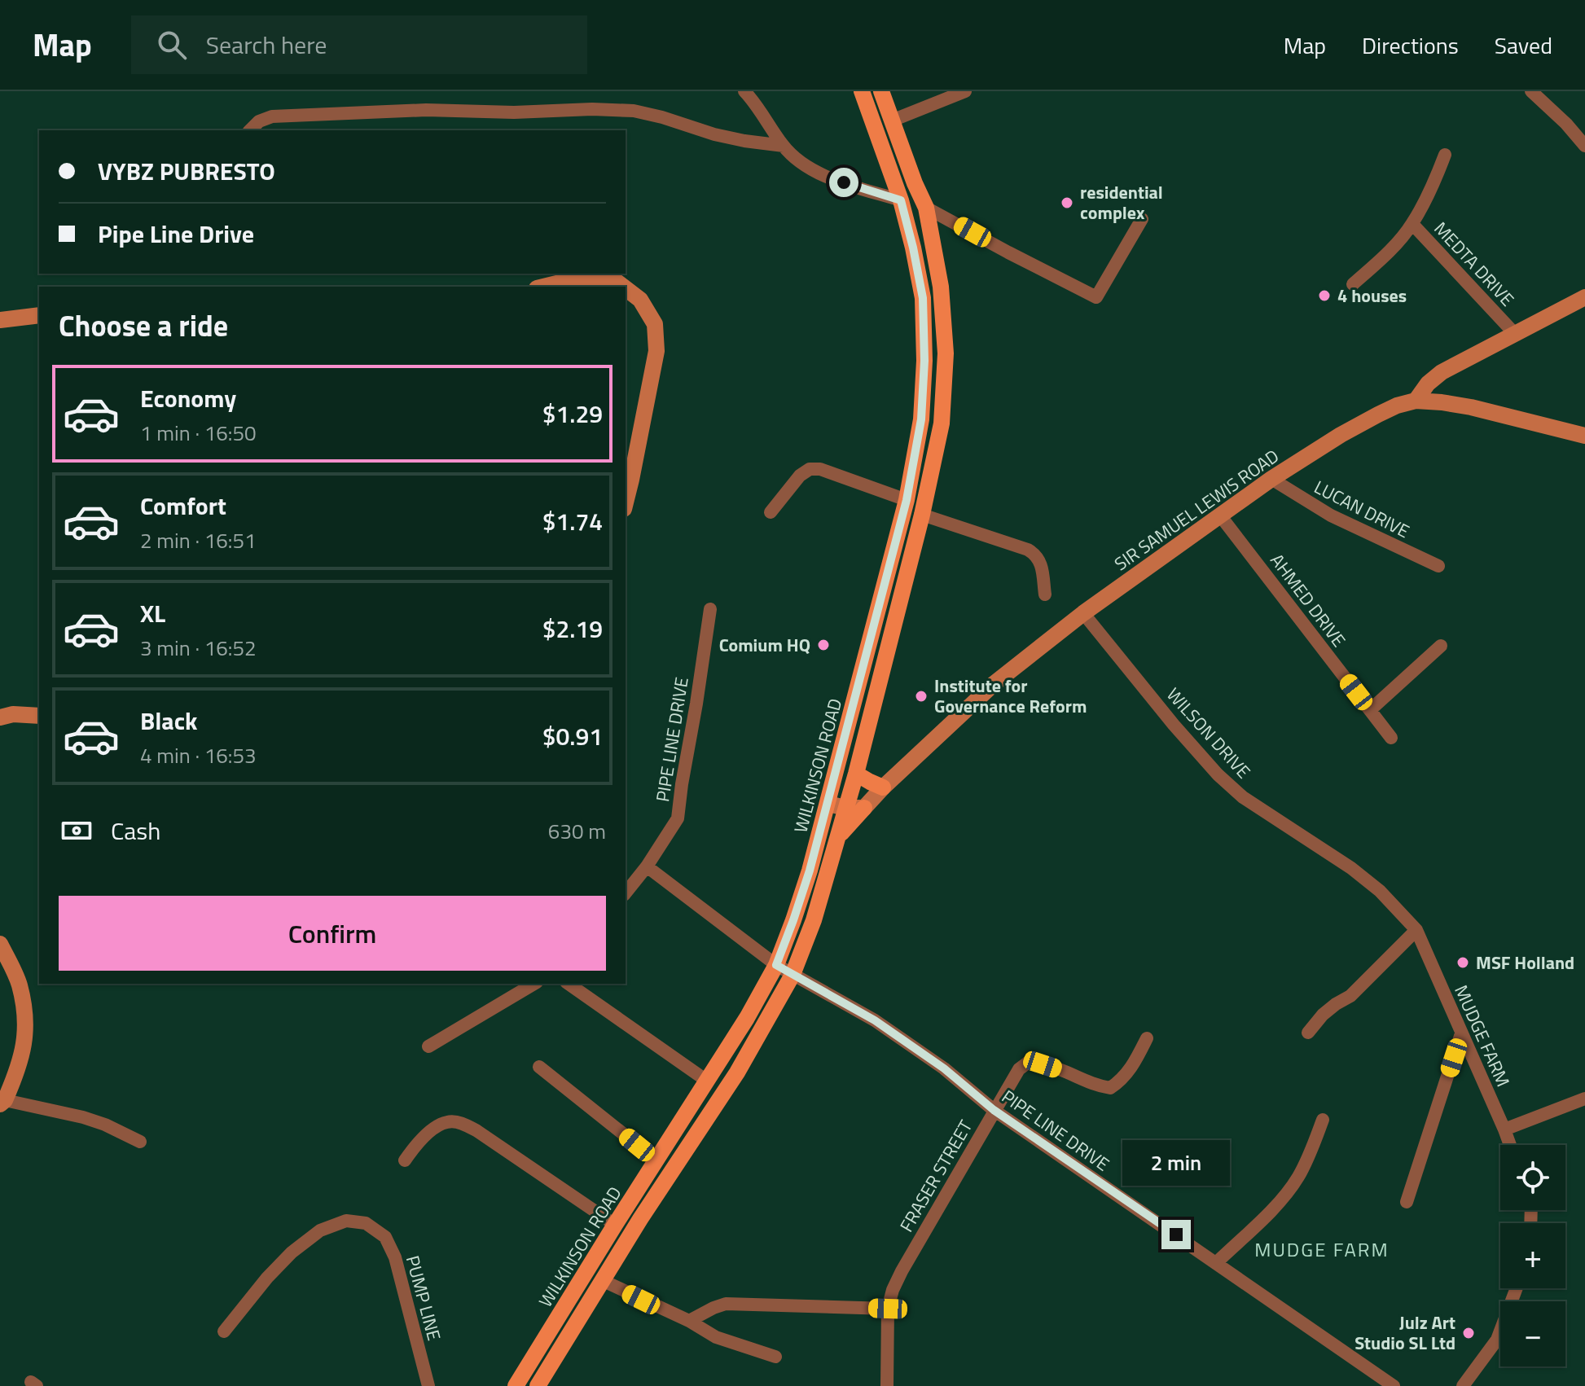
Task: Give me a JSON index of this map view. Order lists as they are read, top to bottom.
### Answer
{
  "streets": {
    "main road": ["SIR SAMUEL LEWIS ROAD", "WILKINSON ROAD"],
    "street": [
      "MEDTA DRIVE",
      "LUCAN DRIVE",
      "AHMED DRIVE",
      "WILSON DRIVE",
      "PIPE LINE DRIVE",
      "MUDGE FARM",
      "FRASER STREET",
      "PUMP LINE"
    ]
  },
  "crossings": [
    ["LUCAN DRIVE", "SIR SAMUEL LEWIS ROAD"],
    ["SIR SAMUEL LEWIS ROAD", "AHMED DRIVE"],
    ["SIR SAMUEL LEWIS ROAD", "WILSON DRIVE"],
    ["WILSON DRIVE", "MUDGE FARM"],
    ["PIPE LINE DRIVE", "WILKINSON ROAD"],
    ["PIPE LINE DRIVE", "FRASER STREET"]
  ],
  "districts": ["MUDGE FARM"],
  "places": [
    "residential complex",
    "4 houses",
    "Comium HQ",
    "Institute for Governance Reform",
    "MSF Holland",
    "Julz Art Studio SL Ltd"
  ],
  "page": {
    "header": "Map",
    "search": "Search here",
    "nav": ["Map", "Directions", "Saved"],
    "banner": ["VYBZ PUBRESTO", "Pipe Line Drive"],
    "heading": "Choose a ride",
    "list": [
      {
        "name": "Economy",
        "note": "1 min · 16:50",
        "value": "$1.29"
      },
      {
        "name": "Comfort",
        "note": "2 min · 16:51",
        "value": "$1.74"
      },
      {
        "name": "XL",
        "note": "3 min · 16:52",
        "value": "$2.19"
      },
      {
        "name": "Black",
        "note": "4 min · 16:53",
        "value": "$0.91"
      }
    ],
    "pay": ["Cash", "630 m"],
    "buttons": "Confirm",
    "bubble": "2 min",
    "map_buttons": ["+", "−"]
  }
}
